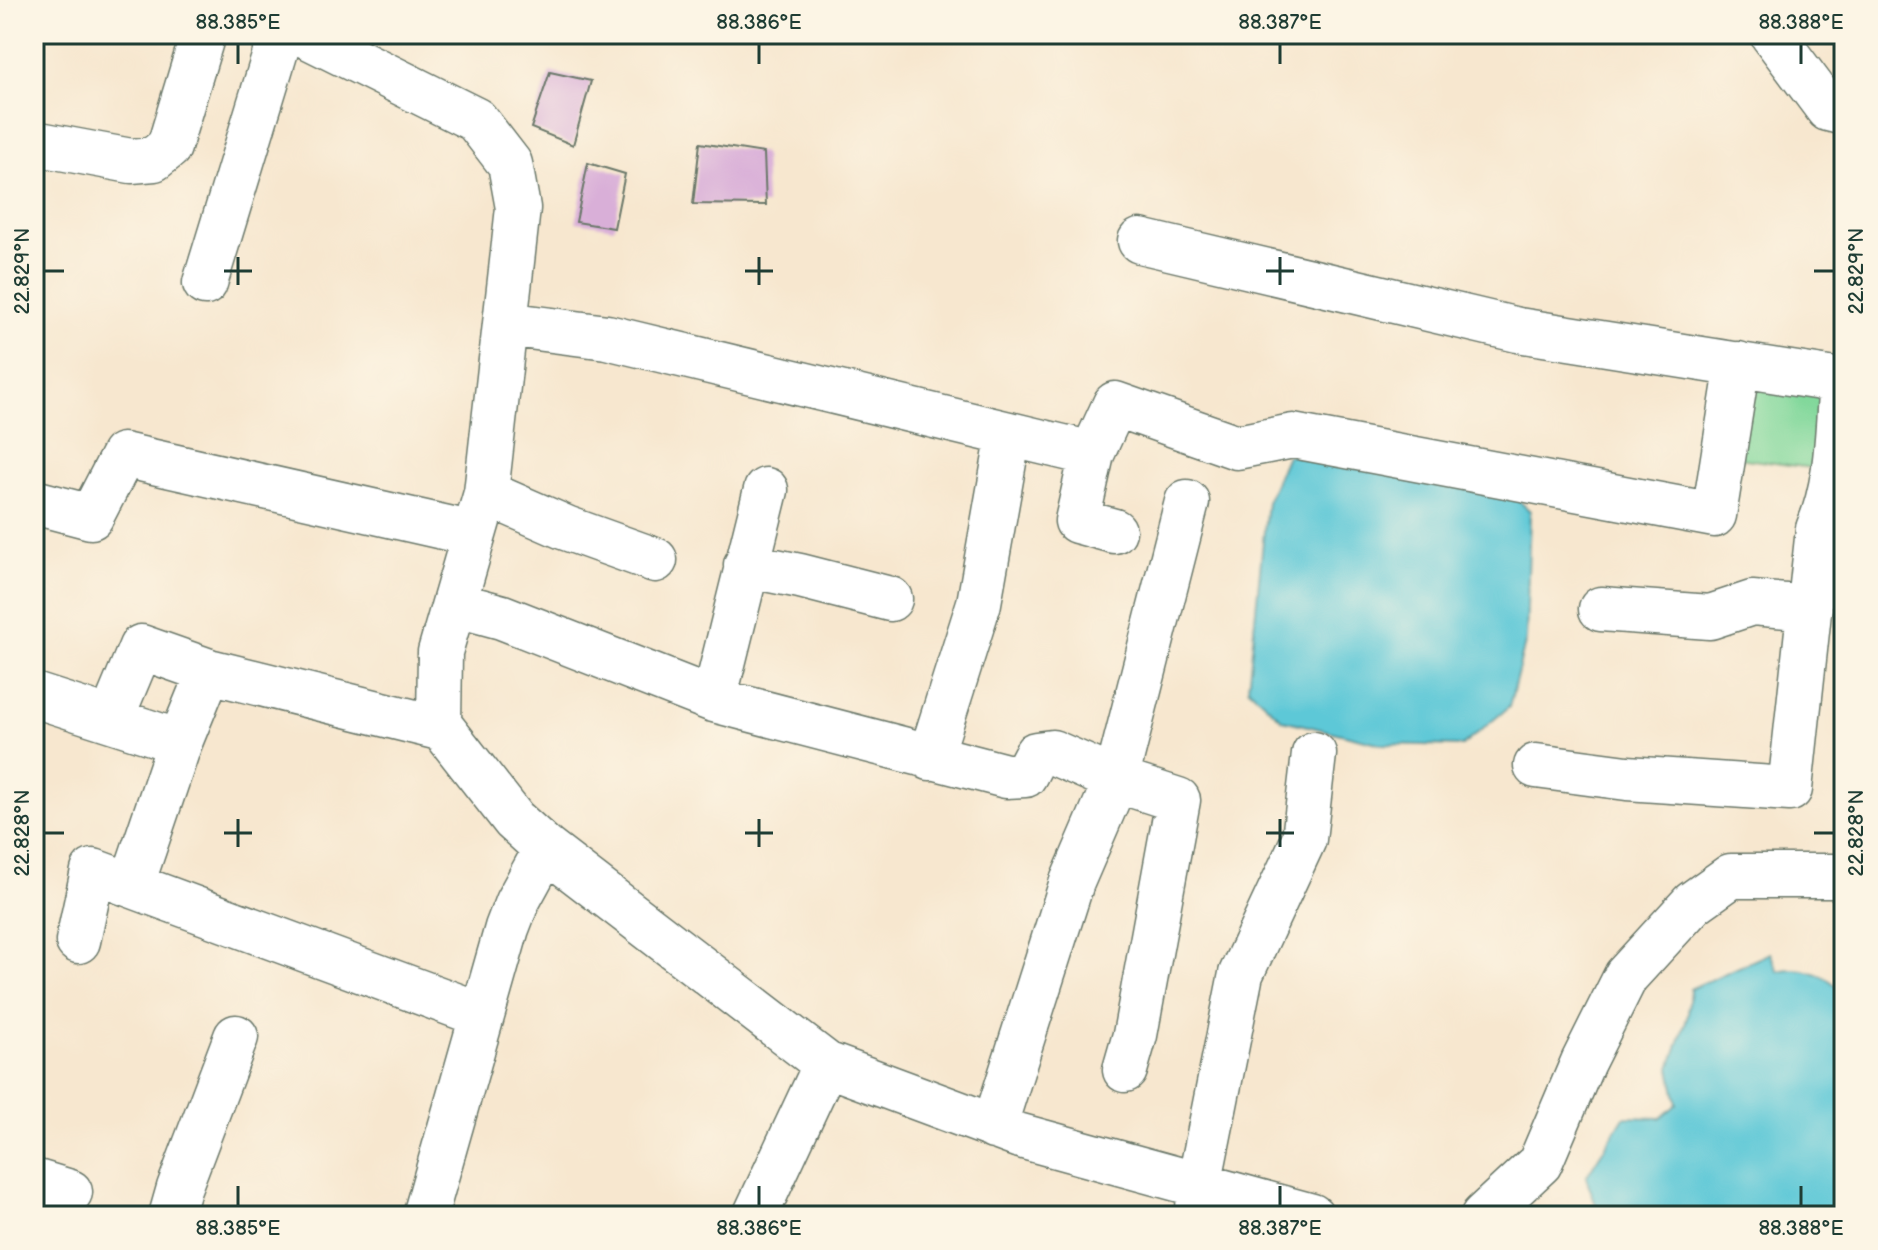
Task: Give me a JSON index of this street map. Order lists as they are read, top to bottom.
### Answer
{
  "coordinates": [
    "88.385°E",
    "88.386°E",
    "88.387°E",
    "88.388°E",
    "22.829°N",
    "22.828°N"
  ]
}
